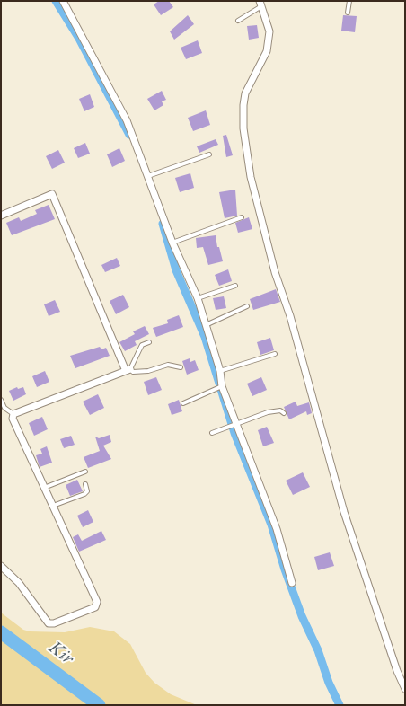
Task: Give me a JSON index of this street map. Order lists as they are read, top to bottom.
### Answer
{
  "water": ["Kir"]
}
